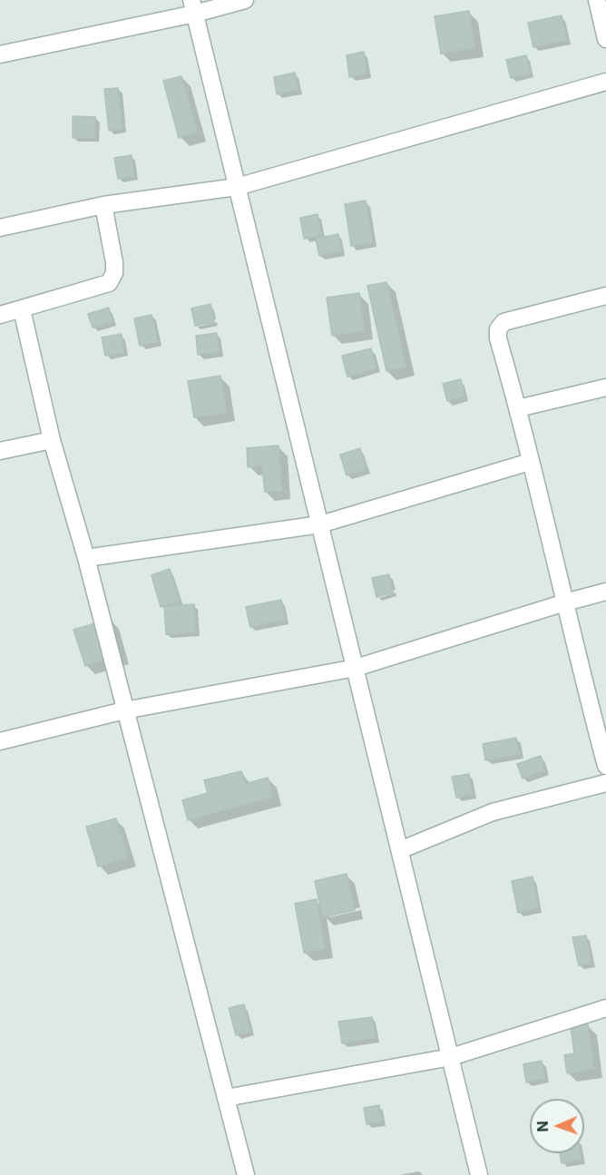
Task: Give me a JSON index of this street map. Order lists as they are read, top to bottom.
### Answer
{
  "north": "left"
}
